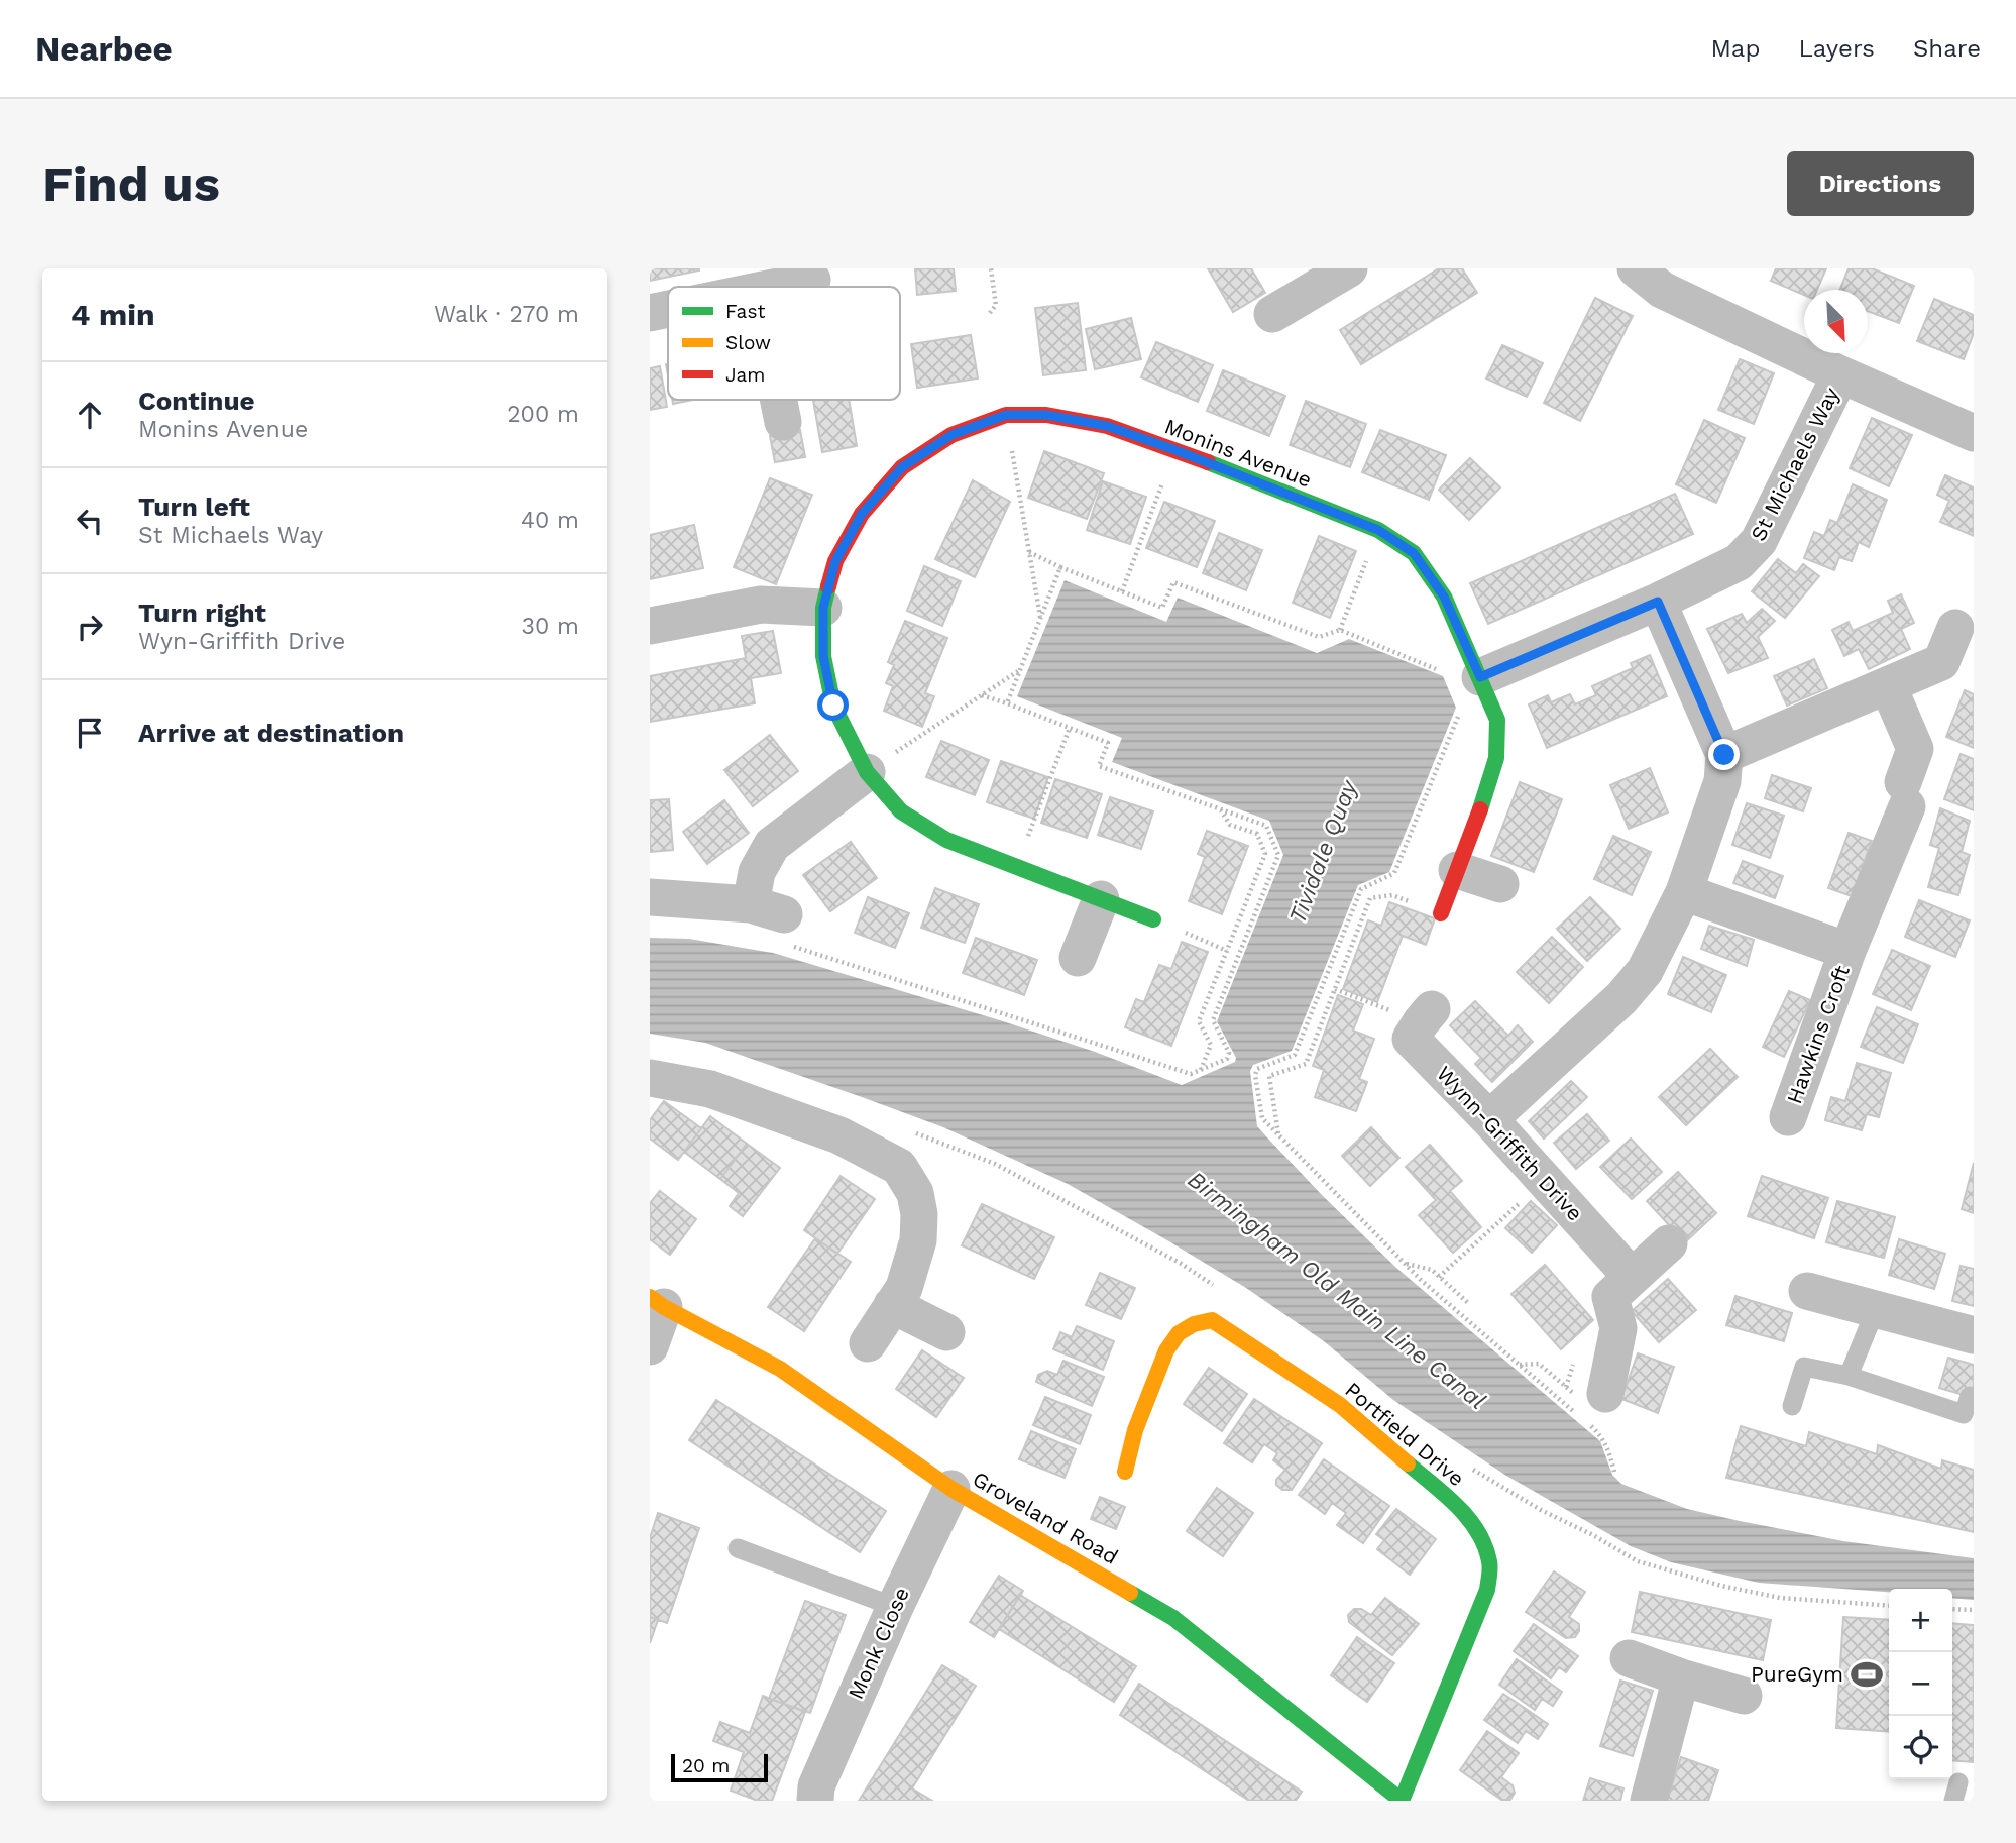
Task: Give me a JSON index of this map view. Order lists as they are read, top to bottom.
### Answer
{
  "streets": {
    "street": [
      "Monins Avenue",
      "St Michaels Way",
      "Hawkins Croft",
      "Wynn-Griffith Drive",
      "Portfield Drive",
      "Groveland Road",
      "Monk Close"
    ]
  },
  "crossings": [
    ["Monins Avenue", "St Michaels Way"],
    ["Portfield Drive", "Groveland Road"],
    ["Groveland Road", "Monk Close"]
  ],
  "water": ["Tividale Quay", "Birmingham Old Main Line Canal"],
  "places": {
    "sports": ["PureGym"]
  },
  "legend": ["Fast", "Slow", "Jam"],
  "scale_bar": "20 m",
  "north": "bottom right",
  "page": {
    "header": "Nearbee",
    "nav": ["Map", "Layers", "Share"],
    "buttons": "Directions",
    "title": "Find us",
    "heading": ["4 min", "Walk · 270 m"],
    "list": [
      ["Continue", "Monins Avenue", "200 m"],
      ["Turn left", "St Michaels Way", "40 m"],
      ["Turn right", "Wyn-Griffith Drive", "30 m"],
      "Arrive at destination"
    ],
    "map_buttons": ["+", "−"],
    "scale": "20 m"
  }
}
